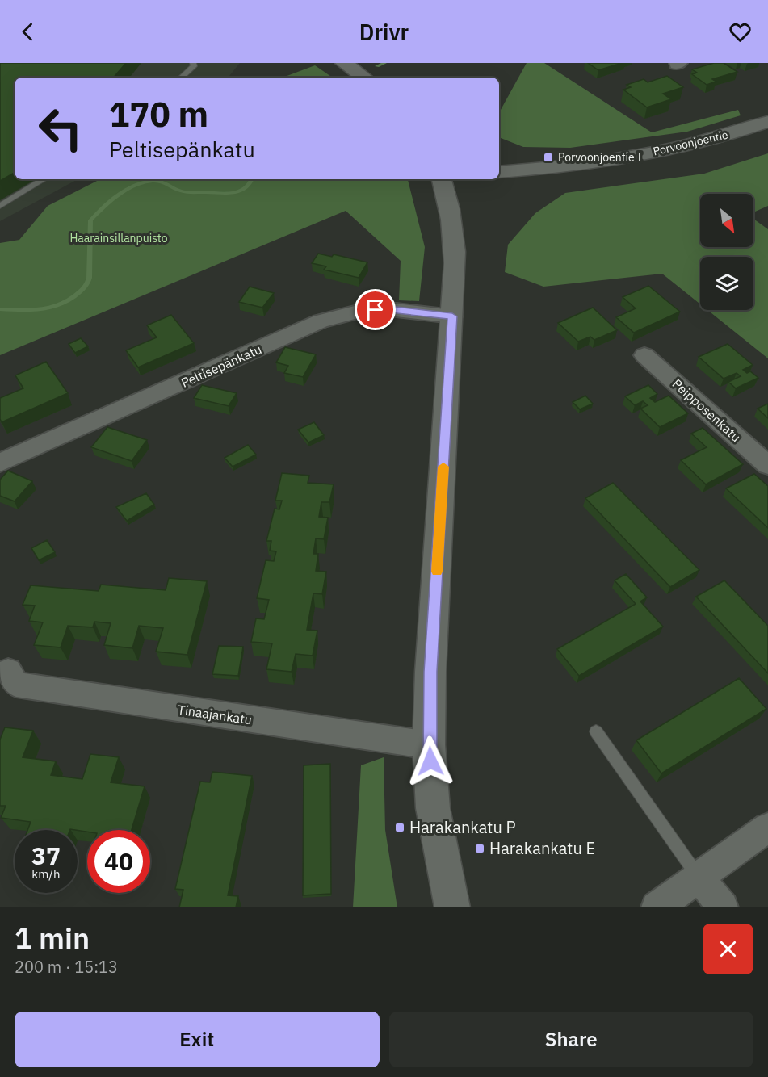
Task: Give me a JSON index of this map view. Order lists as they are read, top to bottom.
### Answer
{
  "streets": {
    "street": [
      "Porvoonjoentie",
      "Peltisepänkatu",
      "Peipposenkatu",
      "Tinaajankatu"
    ]
  },
  "parks": ["Haarainsillanpuisto"],
  "places": {
    "transit": ["Porvoonjoentie I", "Harakankatu P", "Harakankatu E"]
  },
  "north": "bottom right",
  "page": {
    "header": "Drivr",
    "turn": ["170 m", "Peltisepänkatu"],
    "speed": "37 km/h",
    "limit": "40",
    "heading": ["1 min", "200 m · 15:13"],
    "buttons": ["Exit", "Share"]
  }
}
